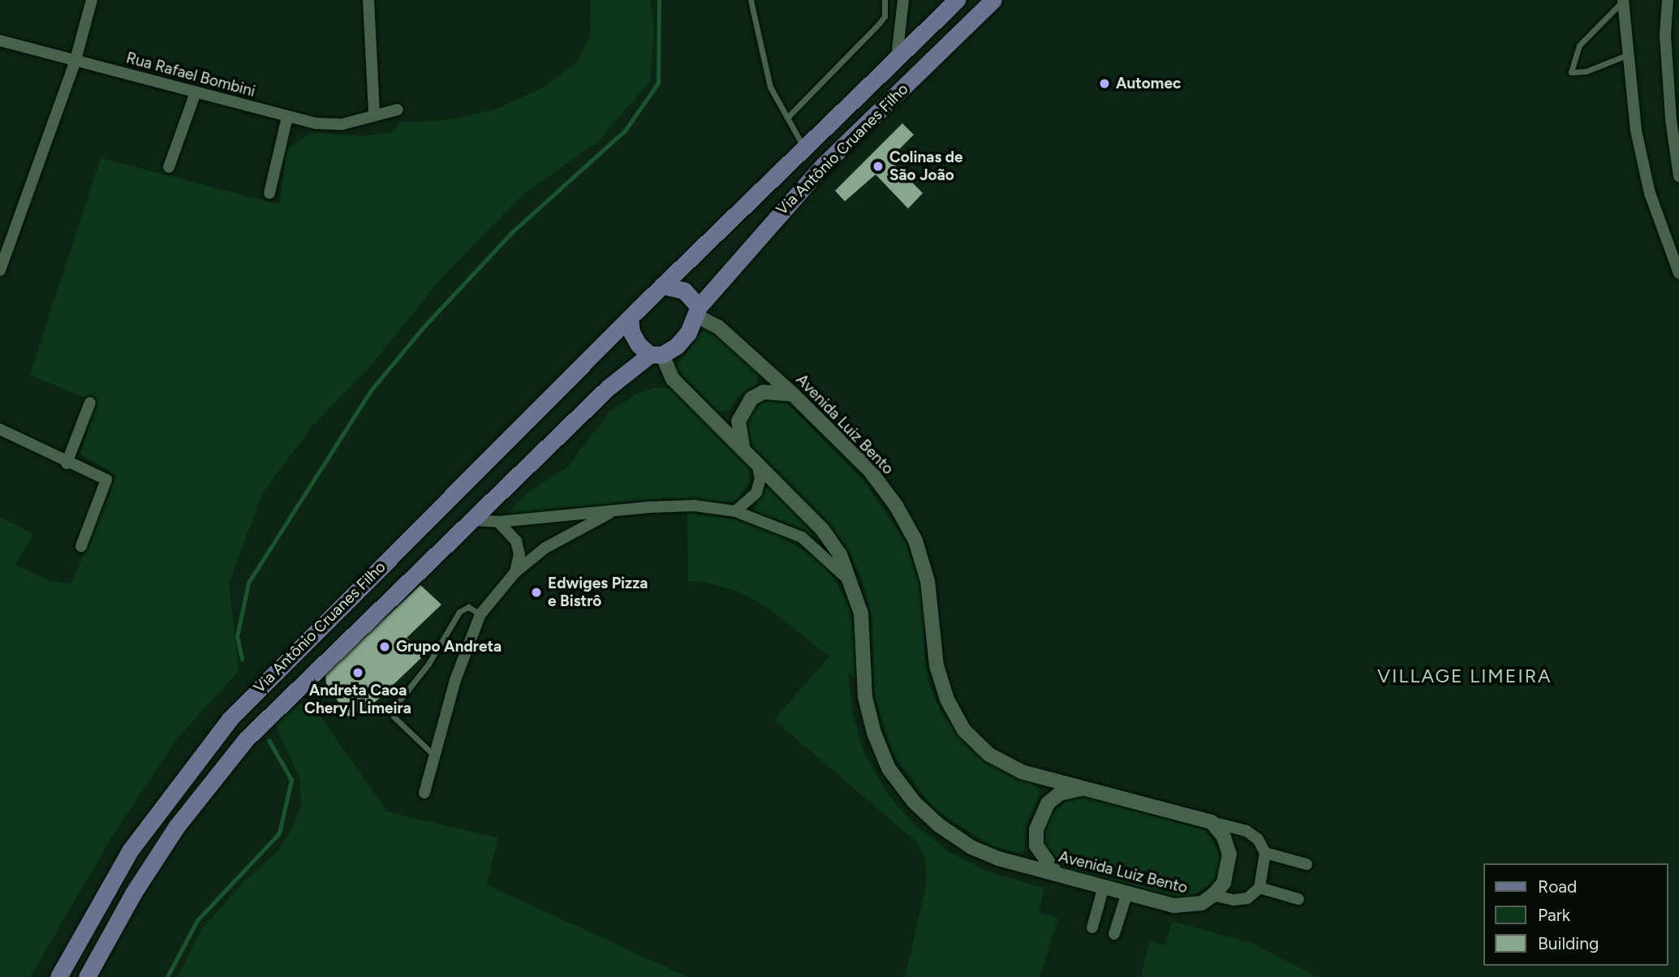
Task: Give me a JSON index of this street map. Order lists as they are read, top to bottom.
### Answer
{
  "streets": {
    "main road": ["Via Antônio Cruanes Filho"],
    "street": ["Rua Rafael Bombini", "Avenida Luiz Bento"]
  },
  "crossings": [
    ["Via Antônio Cruanes Filho", "Avenida Luiz Bento"]
  ],
  "districts": ["VILLAGE LIMEIRA"],
  "places": [
    "Automec",
    "Colinas de São João",
    "Edwiges Pizza e Bistrô",
    "Grupo Andreta",
    "Andreta Caoa Chery | Limeira"
  ],
  "legend": ["Road", "Park", "Building"]
}
